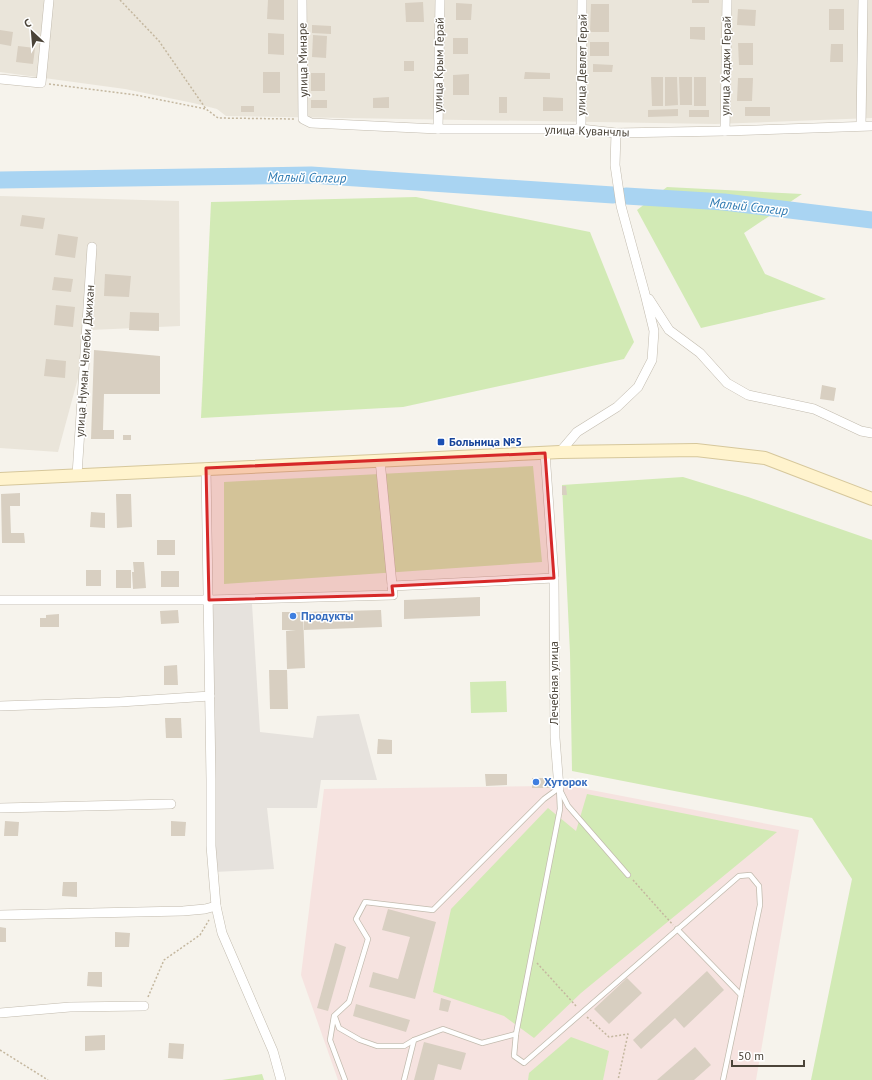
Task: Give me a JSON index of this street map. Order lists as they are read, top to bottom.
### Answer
{
  "streets": {
    "street": [
      "улица Минаре",
      "улица Крым Герай",
      "улица Девлет Герай",
      "улица Хаджи Герай",
      "улица Куванчлы",
      "улица Нуман Челеби Джихан",
      "Лечебная улица"
    ]
  },
  "crossings": [
    ["улица Минаре", "улица Куванчлы"],
    ["улица Крым Герай", "улица Куванчлы"],
    ["улица Девлет Герай", "улица Куванчлы"],
    ["улица Хаджи Герай", "улица Куванчлы"]
  ],
  "water": ["Малый Салгир"],
  "places": {
    "transit": ["Больница №5"],
    "other": ["Продукты", "Хуторок"]
  },
  "scale_bar": "50 m",
  "north": "top left"
}
